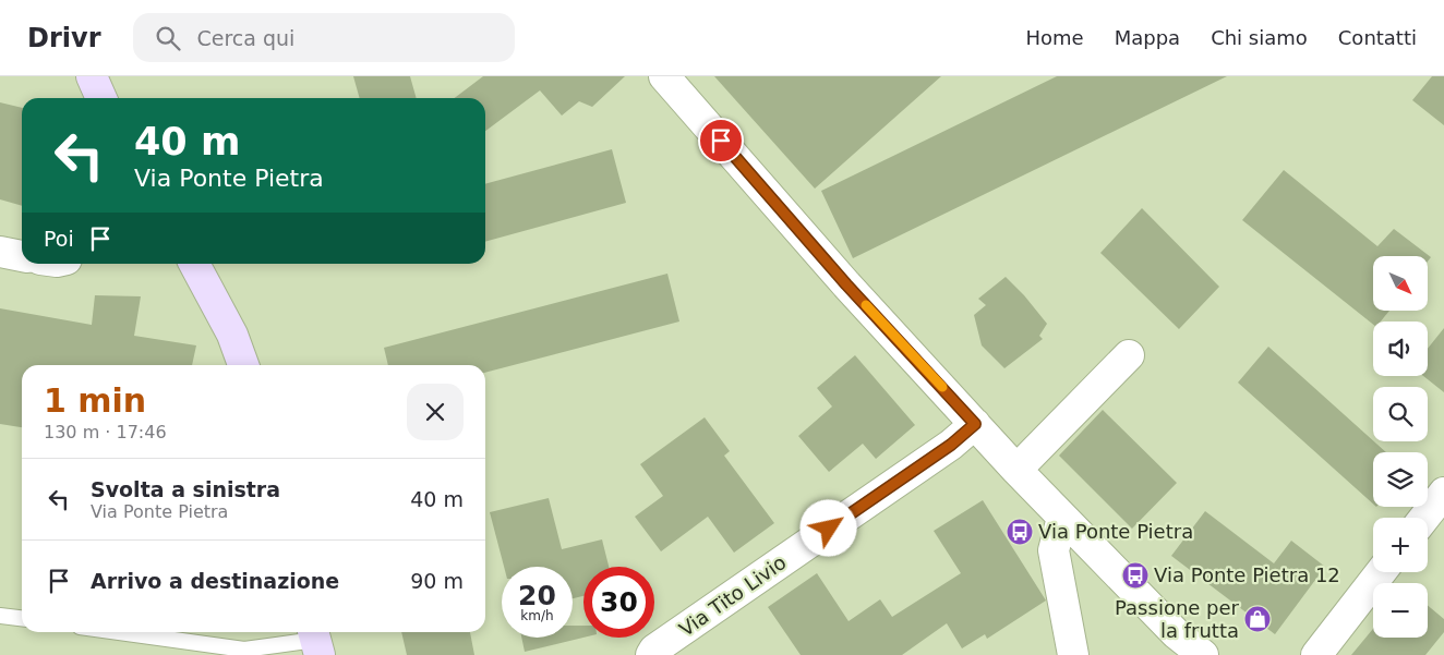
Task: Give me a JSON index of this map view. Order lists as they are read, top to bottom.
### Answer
{
  "streets": {
    "street": ["Via Tito Livio"]
  },
  "places": {
    "bus stop": ["Via Ponte Pietra", "Via Ponte Pietra 12"],
    "shop": ["Passione per la frutta"]
  },
  "north": "bottom right",
  "page": {
    "header": "Drivr",
    "search": "Cerca qui",
    "nav": [
      "Home",
      "Mappa",
      "Chi siamo",
      "Contatti"
    ],
    "turn": ["40 m", "Via Ponte Pietra"],
    "then": "Poi",
    "map_buttons": ["+", "−"],
    "heading": ["1 min", "130 m · 17:46"],
    "list": [
      {
        "name": "Svolta a sinistra",
        "note": "Via Ponte Pietra",
        "value": "40 m"
      },
      {
        "name": "Arrivo a destinazione",
        "value": "90 m"
      }
    ],
    "speed": "20 km/h",
    "limit": "30"
  }
}
